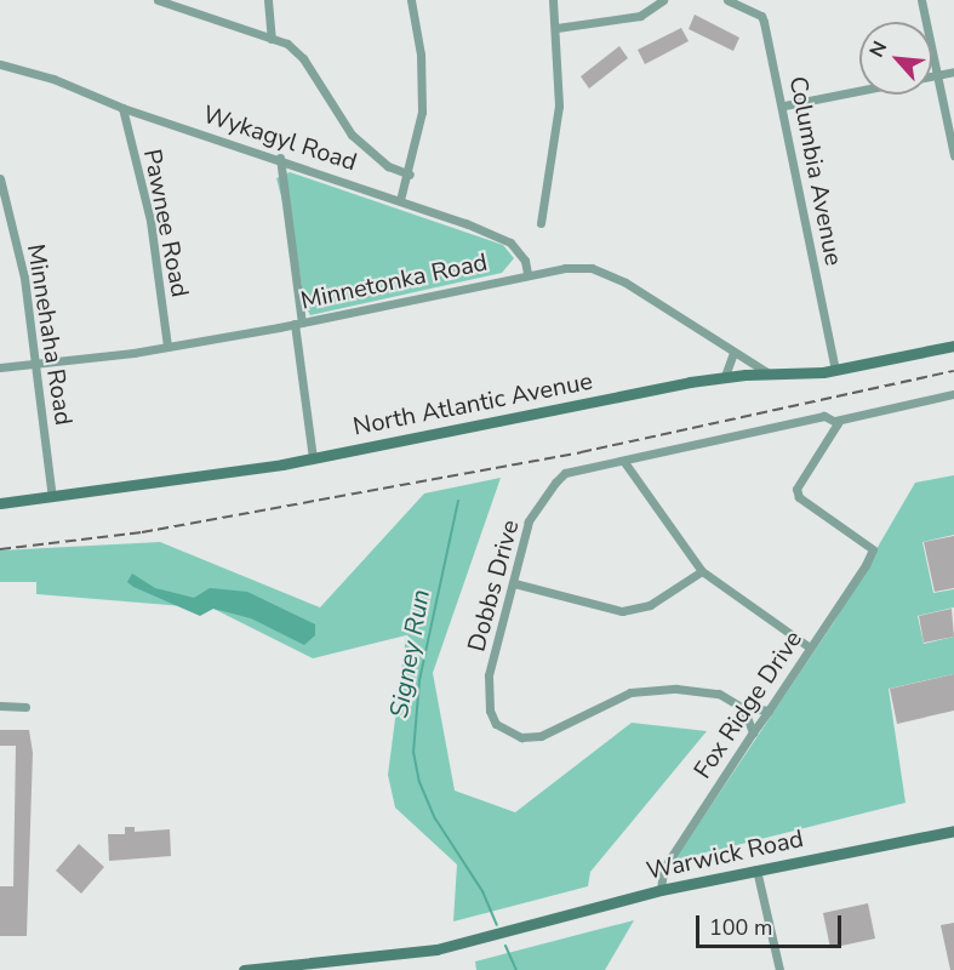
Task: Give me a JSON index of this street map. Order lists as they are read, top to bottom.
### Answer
{
  "streets": {
    "street": [
      "Wykagyl Road",
      "Columbia Avenue",
      "Pawnee Road",
      "Minnetonka Road",
      "Minnehaha Road",
      "North Atlantic Avenue",
      "Dobbs Drive",
      "Fox Ridge Drive",
      "Warwick Road"
    ]
  },
  "crossings": [
    ["Wykagyl Road", "Pawnee Road"],
    ["Wykagyl Road", "Minnetonka Road"],
    ["Columbia Avenue", "North Atlantic Avenue"],
    ["Pawnee Road", "Minnetonka Road"],
    ["Minnetonka Road", "Minnehaha Road"],
    ["Minnetonka Road", "North Atlantic Avenue"],
    ["Minnehaha Road", "North Atlantic Avenue"],
    ["Dobbs Drive", "Fox Ridge Drive"],
    ["Fox Ridge Drive", "Warwick Road"]
  ],
  "water": ["Signey Run"],
  "scale_bar": "100 m",
  "north": "top left"
}
